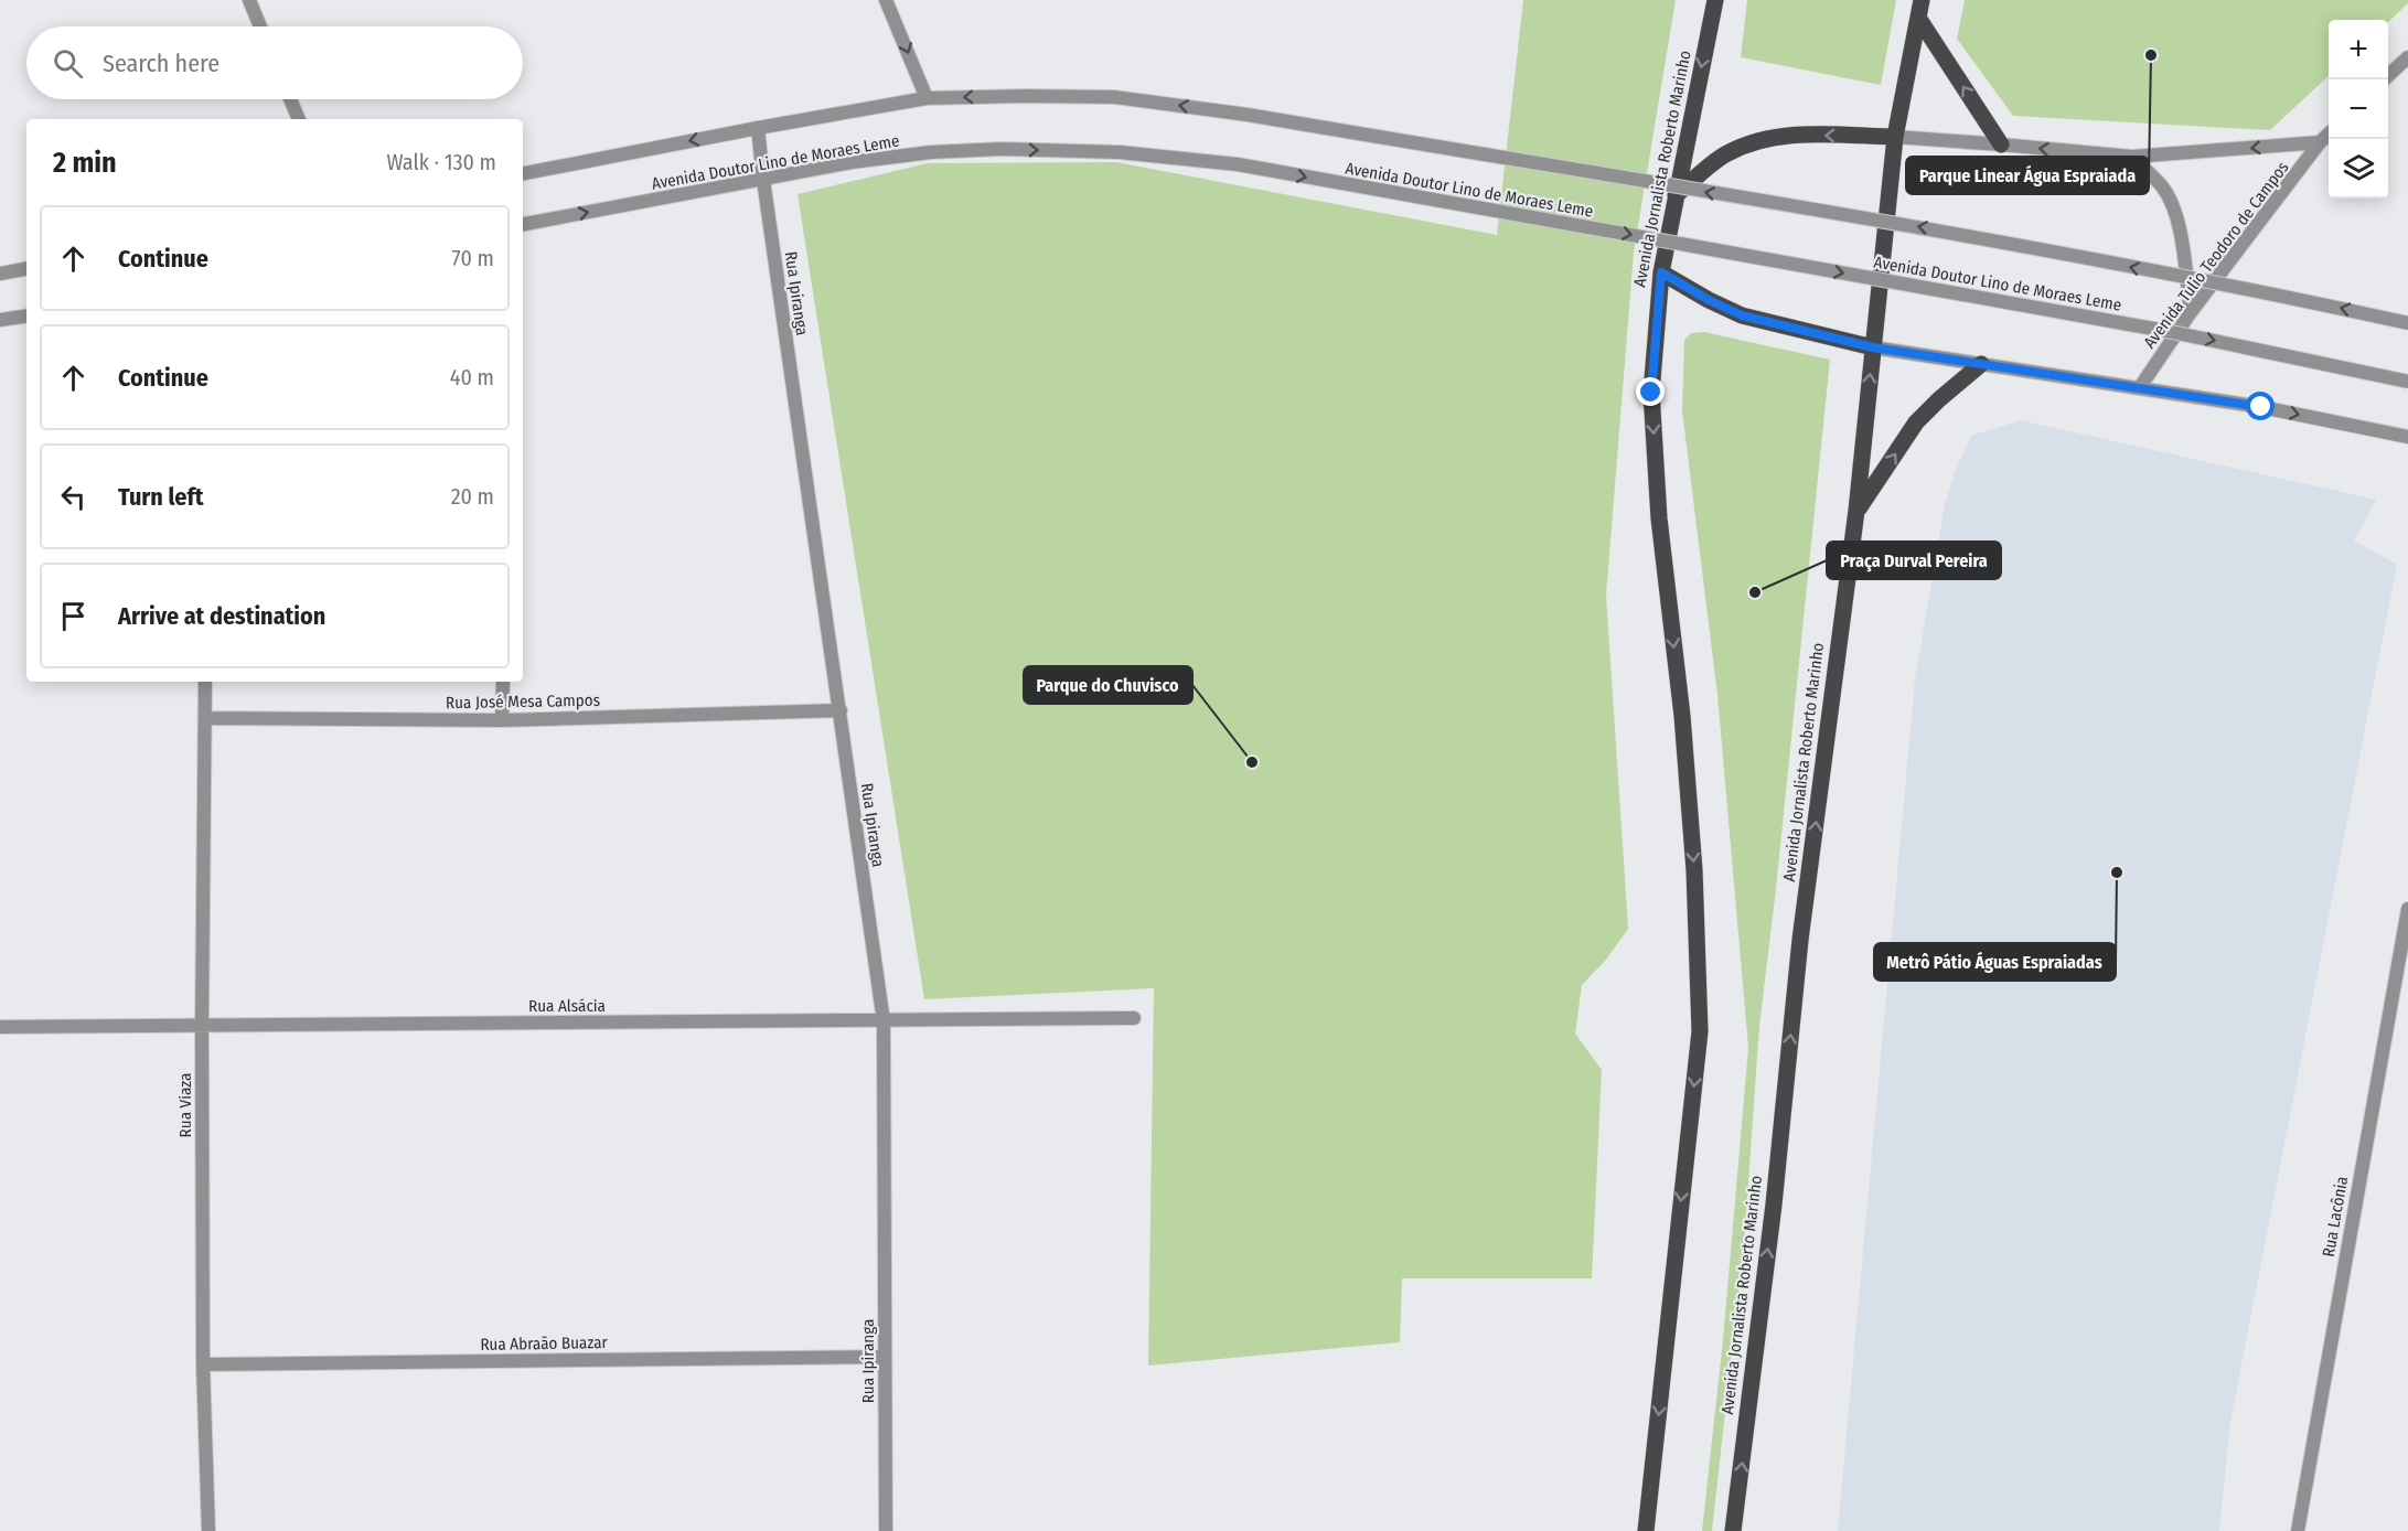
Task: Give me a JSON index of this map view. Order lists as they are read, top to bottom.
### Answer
{
  "streets": {
    "main road": ["Avenida Jornalista Roberto Marinho"],
    "street": [
      "Avenida Doutor Lino de Moraes Leme",
      "Avenida Tulio Teodoro de Campos",
      "Rua Ipiranga",
      "Rua José Mesa Campos",
      "Rua Alsácia",
      "Rua Viaza",
      "Rua Lacônia",
      "Rua Abraão Buazar"
    ]
  },
  "crossings": [
    ["Avenida Doutor Lino de Moraes Leme", "Rua Ipiranga"],
    ["Avenida Jornalista Roberto Marinho", "Avenida Tulio Teodoro de Campos"],
    ["Rua Ipiranga", "Rua José Mesa Campos"],
    ["Rua Ipiranga", "Rua Alsácia"],
    ["Rua Ipiranga", "Rua Abraão Buazar"],
    ["Rua José Mesa Campos", "Rua Viaza"],
    ["Rua Alsácia", "Rua Viaza"],
    ["Rua Viaza", "Rua Abraão Buazar"]
  ],
  "places": [
    "Parque Linear Água Espraiada",
    "Praça Durval Pereira",
    "Parque do Chuvisco",
    "Metrô Pátio Águas Espraiadas"
  ],
  "page": {
    "map_buttons": ["+", "−"],
    "search": "Search here",
    "heading": ["2 min", "Walk · 130 m"],
    "list": [
      ["Continue", "70 m"],
      ["Continue", "40 m"],
      ["Turn left", "20 m"],
      "Arrive at destination"
    ]
  }
}
